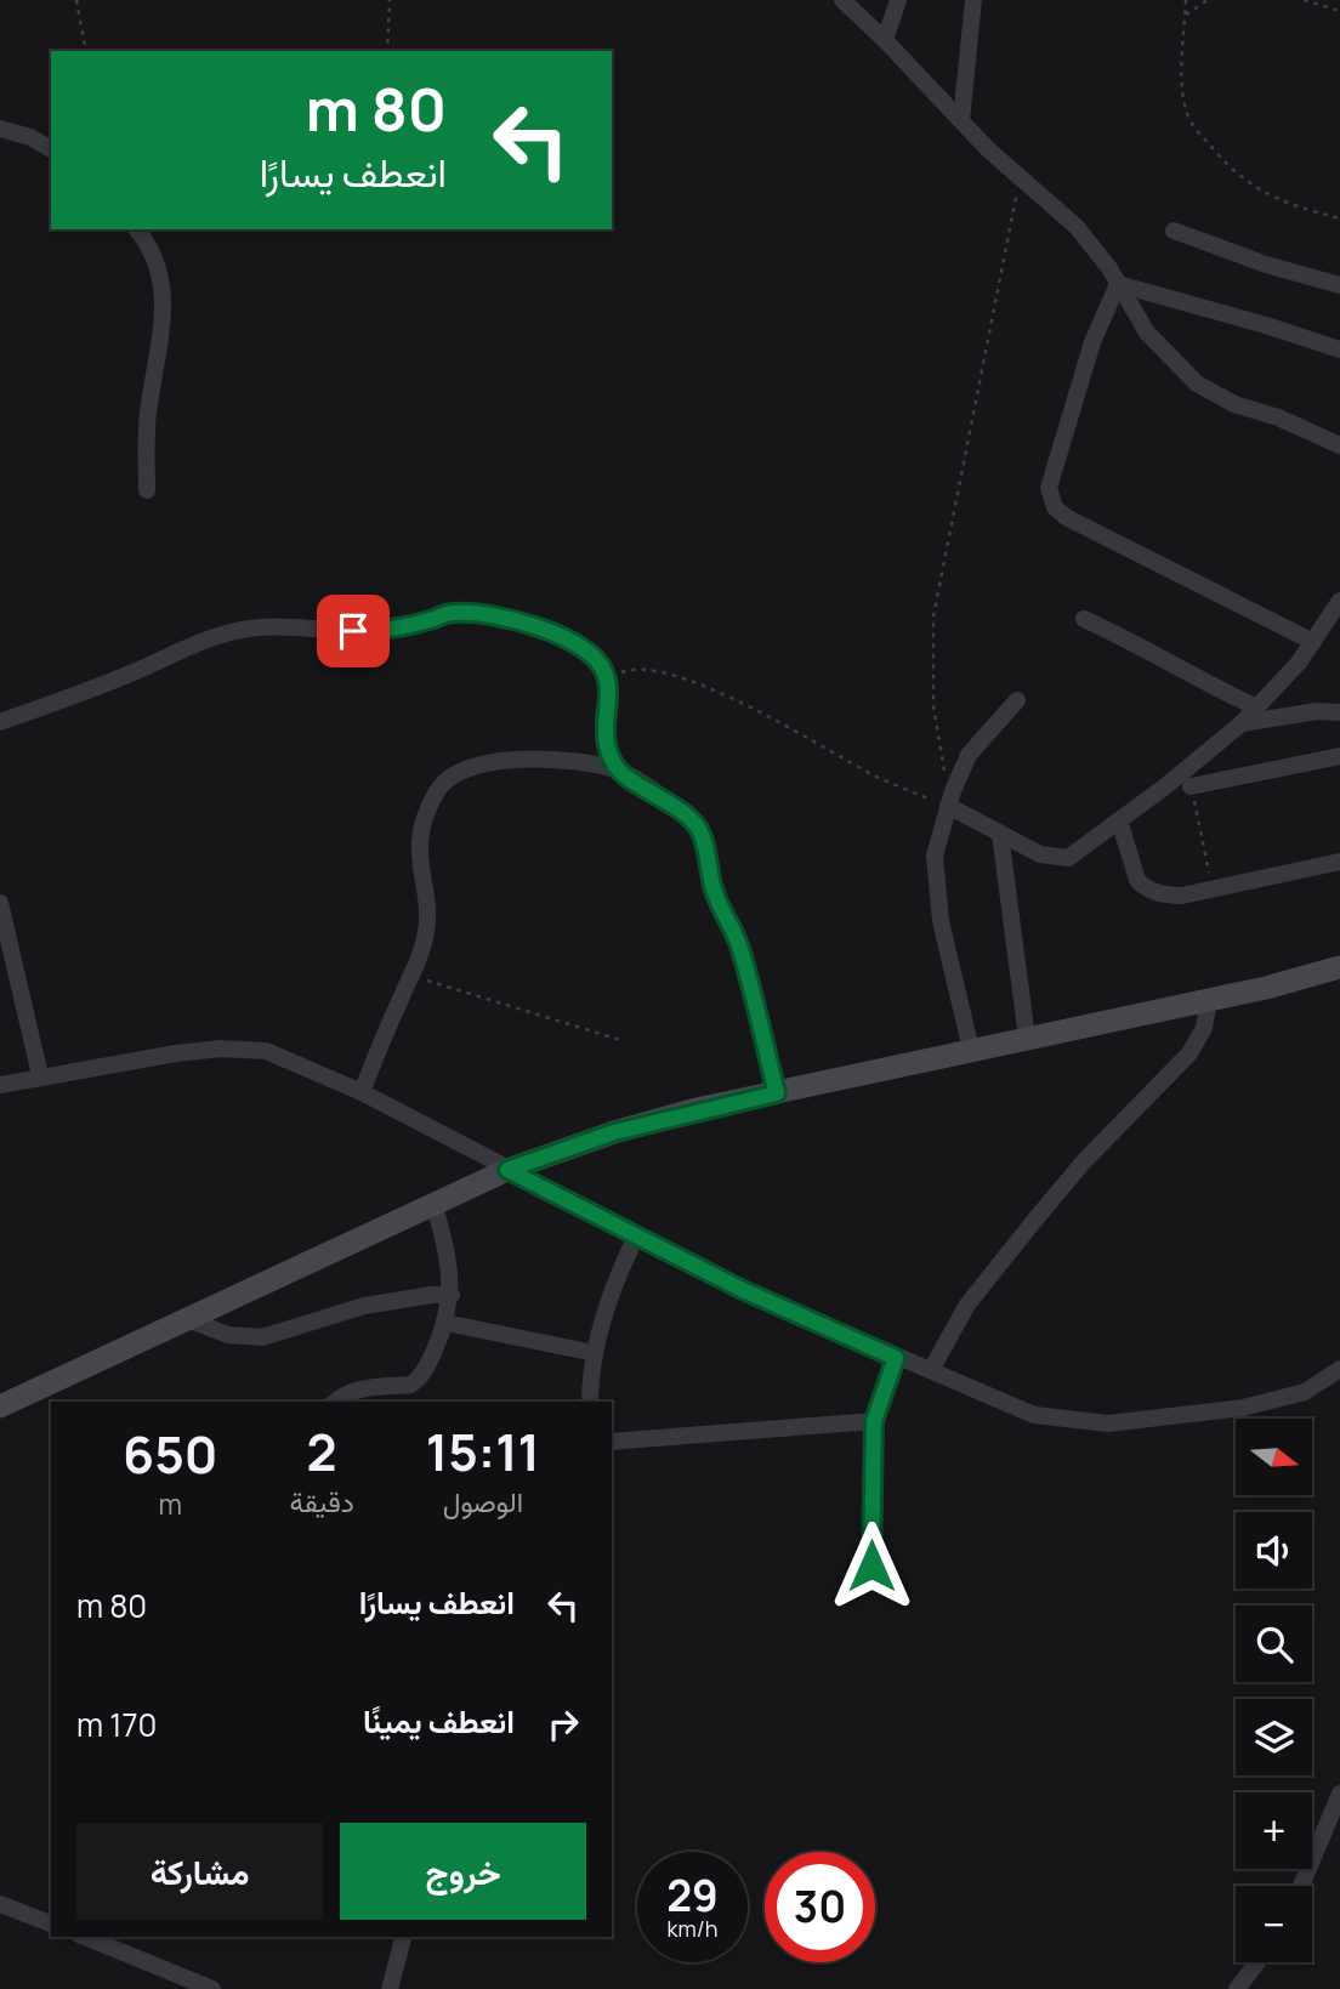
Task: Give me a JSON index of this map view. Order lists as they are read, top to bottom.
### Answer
{
  "north": "right",
  "page": {
    "turn": ["80 m", "انعطف يسارًا"],
    "eta": [
      "15:11",
      "الوصول",
      "2",
      "دقيقة",
      "650",
      "m"
    ],
    "map_buttons": ["+", "−"],
    "list": [
      {
        "name": "انعطف يسارًا",
        "value": "80 m"
      },
      {
        "name": "انعطف يمينًا",
        "value": "170 m"
      }
    ],
    "buttons": ["خروج", "مشاركة"],
    "speed": "29 km/h",
    "limit": "30"
  }
}
